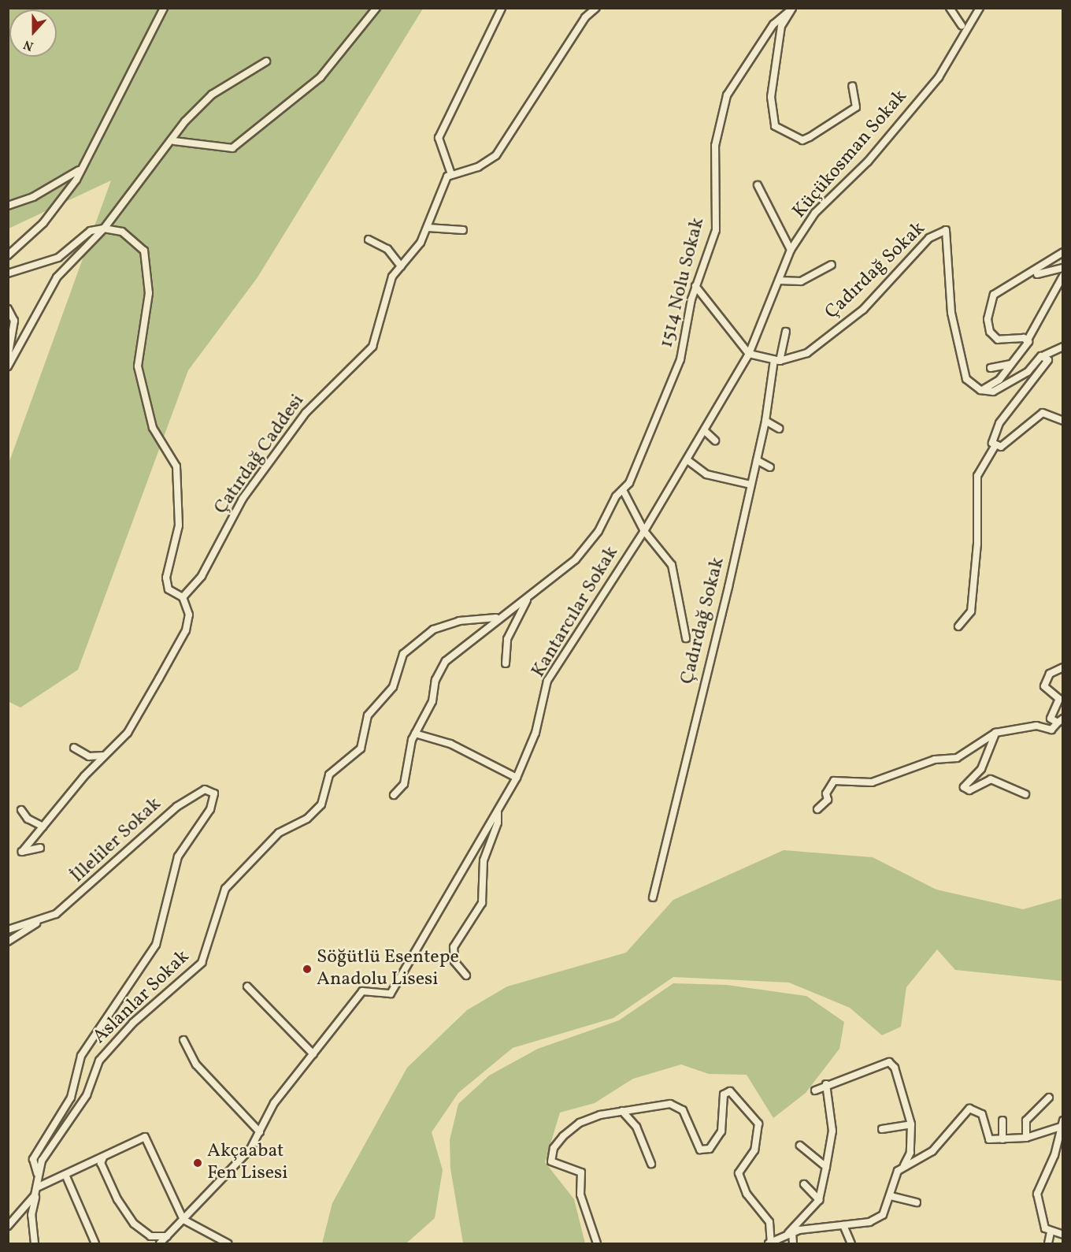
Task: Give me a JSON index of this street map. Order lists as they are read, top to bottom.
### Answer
{
  "streets": {
    "street": [
      "Küçükosman Sokak",
      "Çadırdağ Sokak",
      "1514 Nolu Sokak",
      "Çatırdağ Caddesi",
      "Kantarcılar Sokak",
      "İlleliler Sokak",
      "Aslanlar Sokak"
    ]
  },
  "crossings": [
    ["Küçükosman Sokak", "Kantarcılar Sokak"],
    ["1514 Nolu Sokak", "Aslanlar Sokak"],
    ["İlleliler Sokak", "Aslanlar Sokak"]
  ],
  "places": ["Söğütlü Esentepe Anadolu Lisesi", "Akçaabat Fen Lisesi"],
  "north": "bottom"
}
